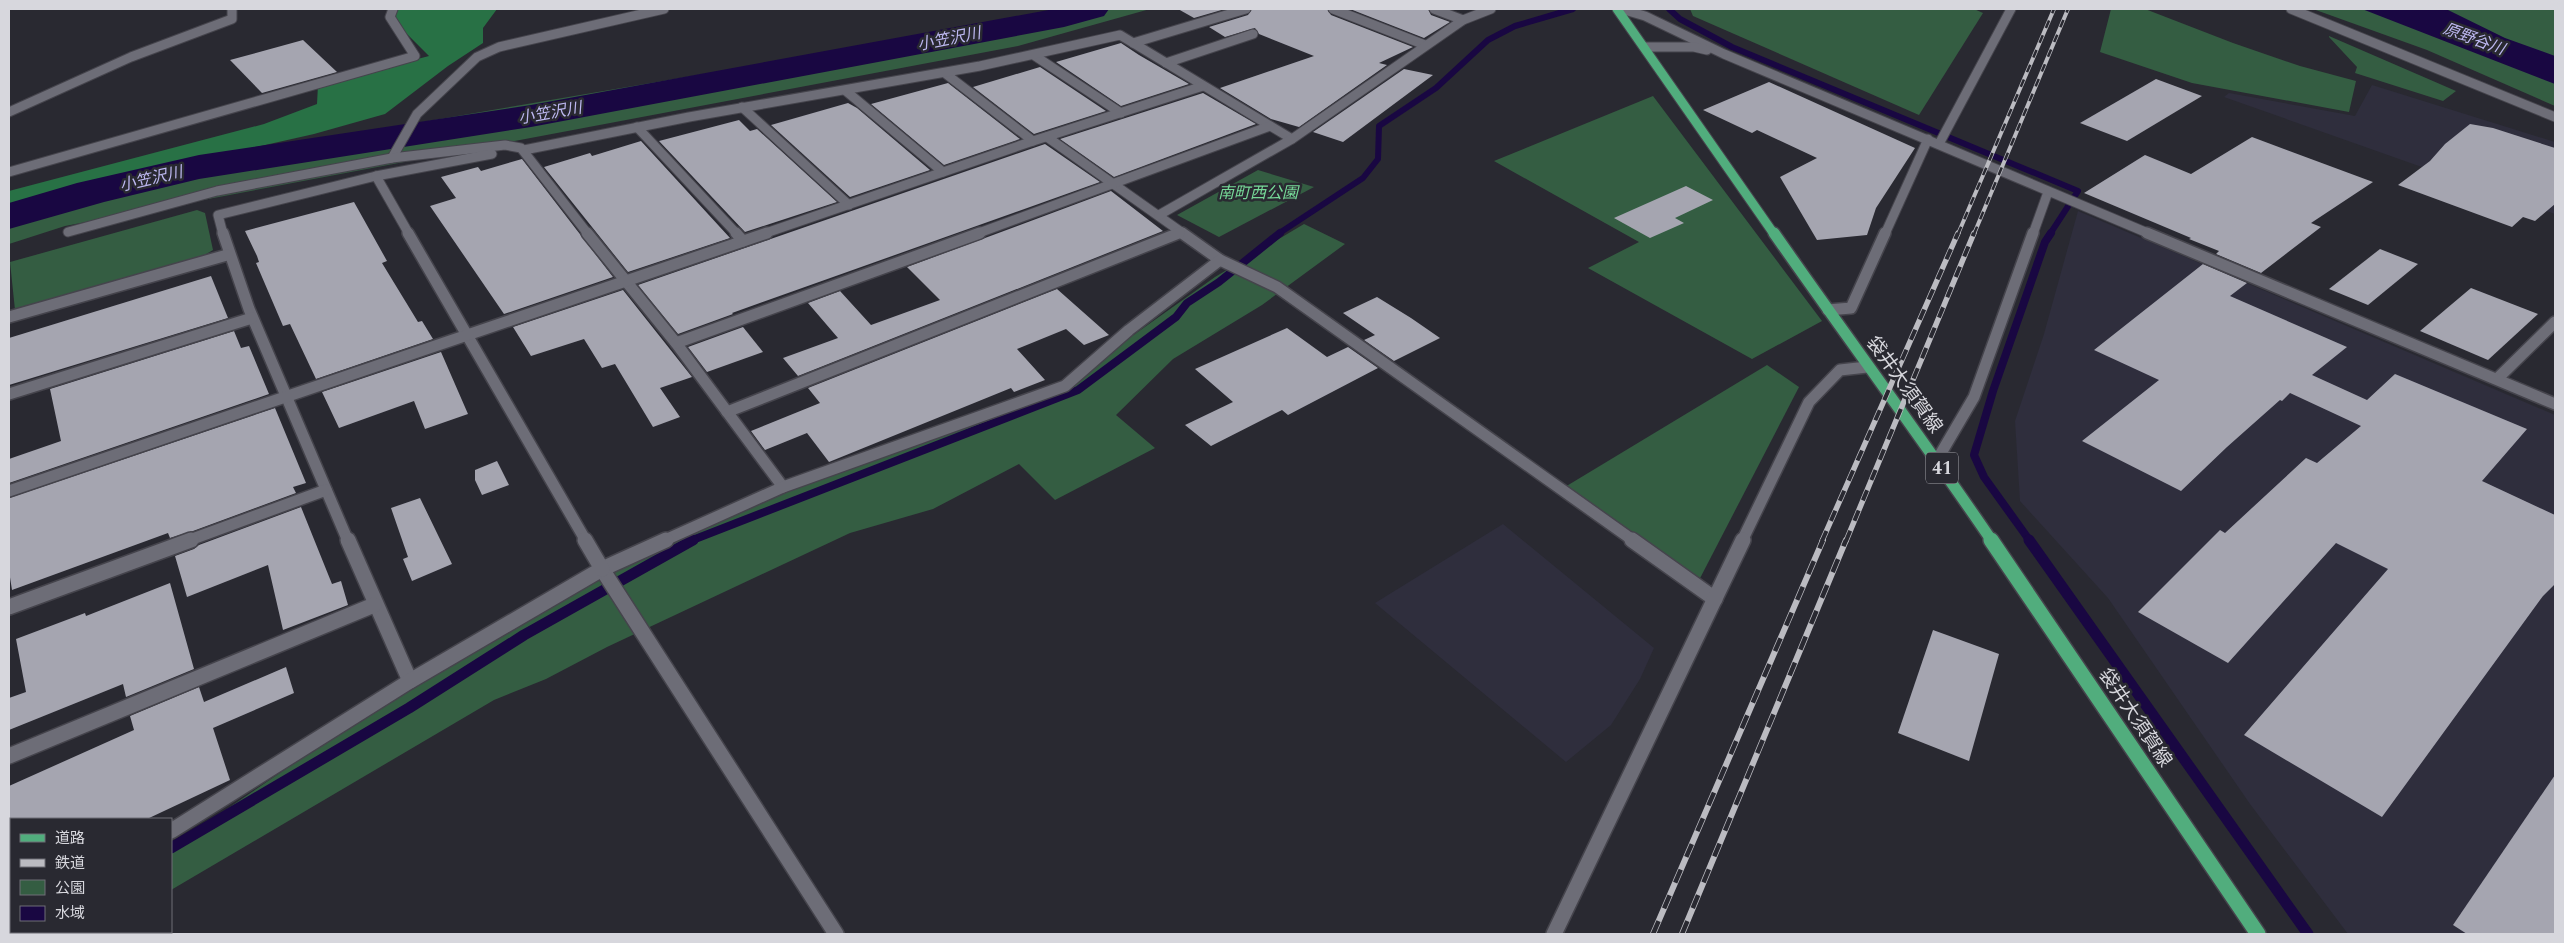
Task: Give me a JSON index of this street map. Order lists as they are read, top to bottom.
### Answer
{
  "streets": {
    "main road": ["袋井大須賀線", "41"]
  },
  "water": ["小笠沢川", "原野谷川"],
  "parks": ["南町西公園"],
  "legend": [
    "道路",
    "鉄道",
    "公園",
    "水域"
  ]
}
